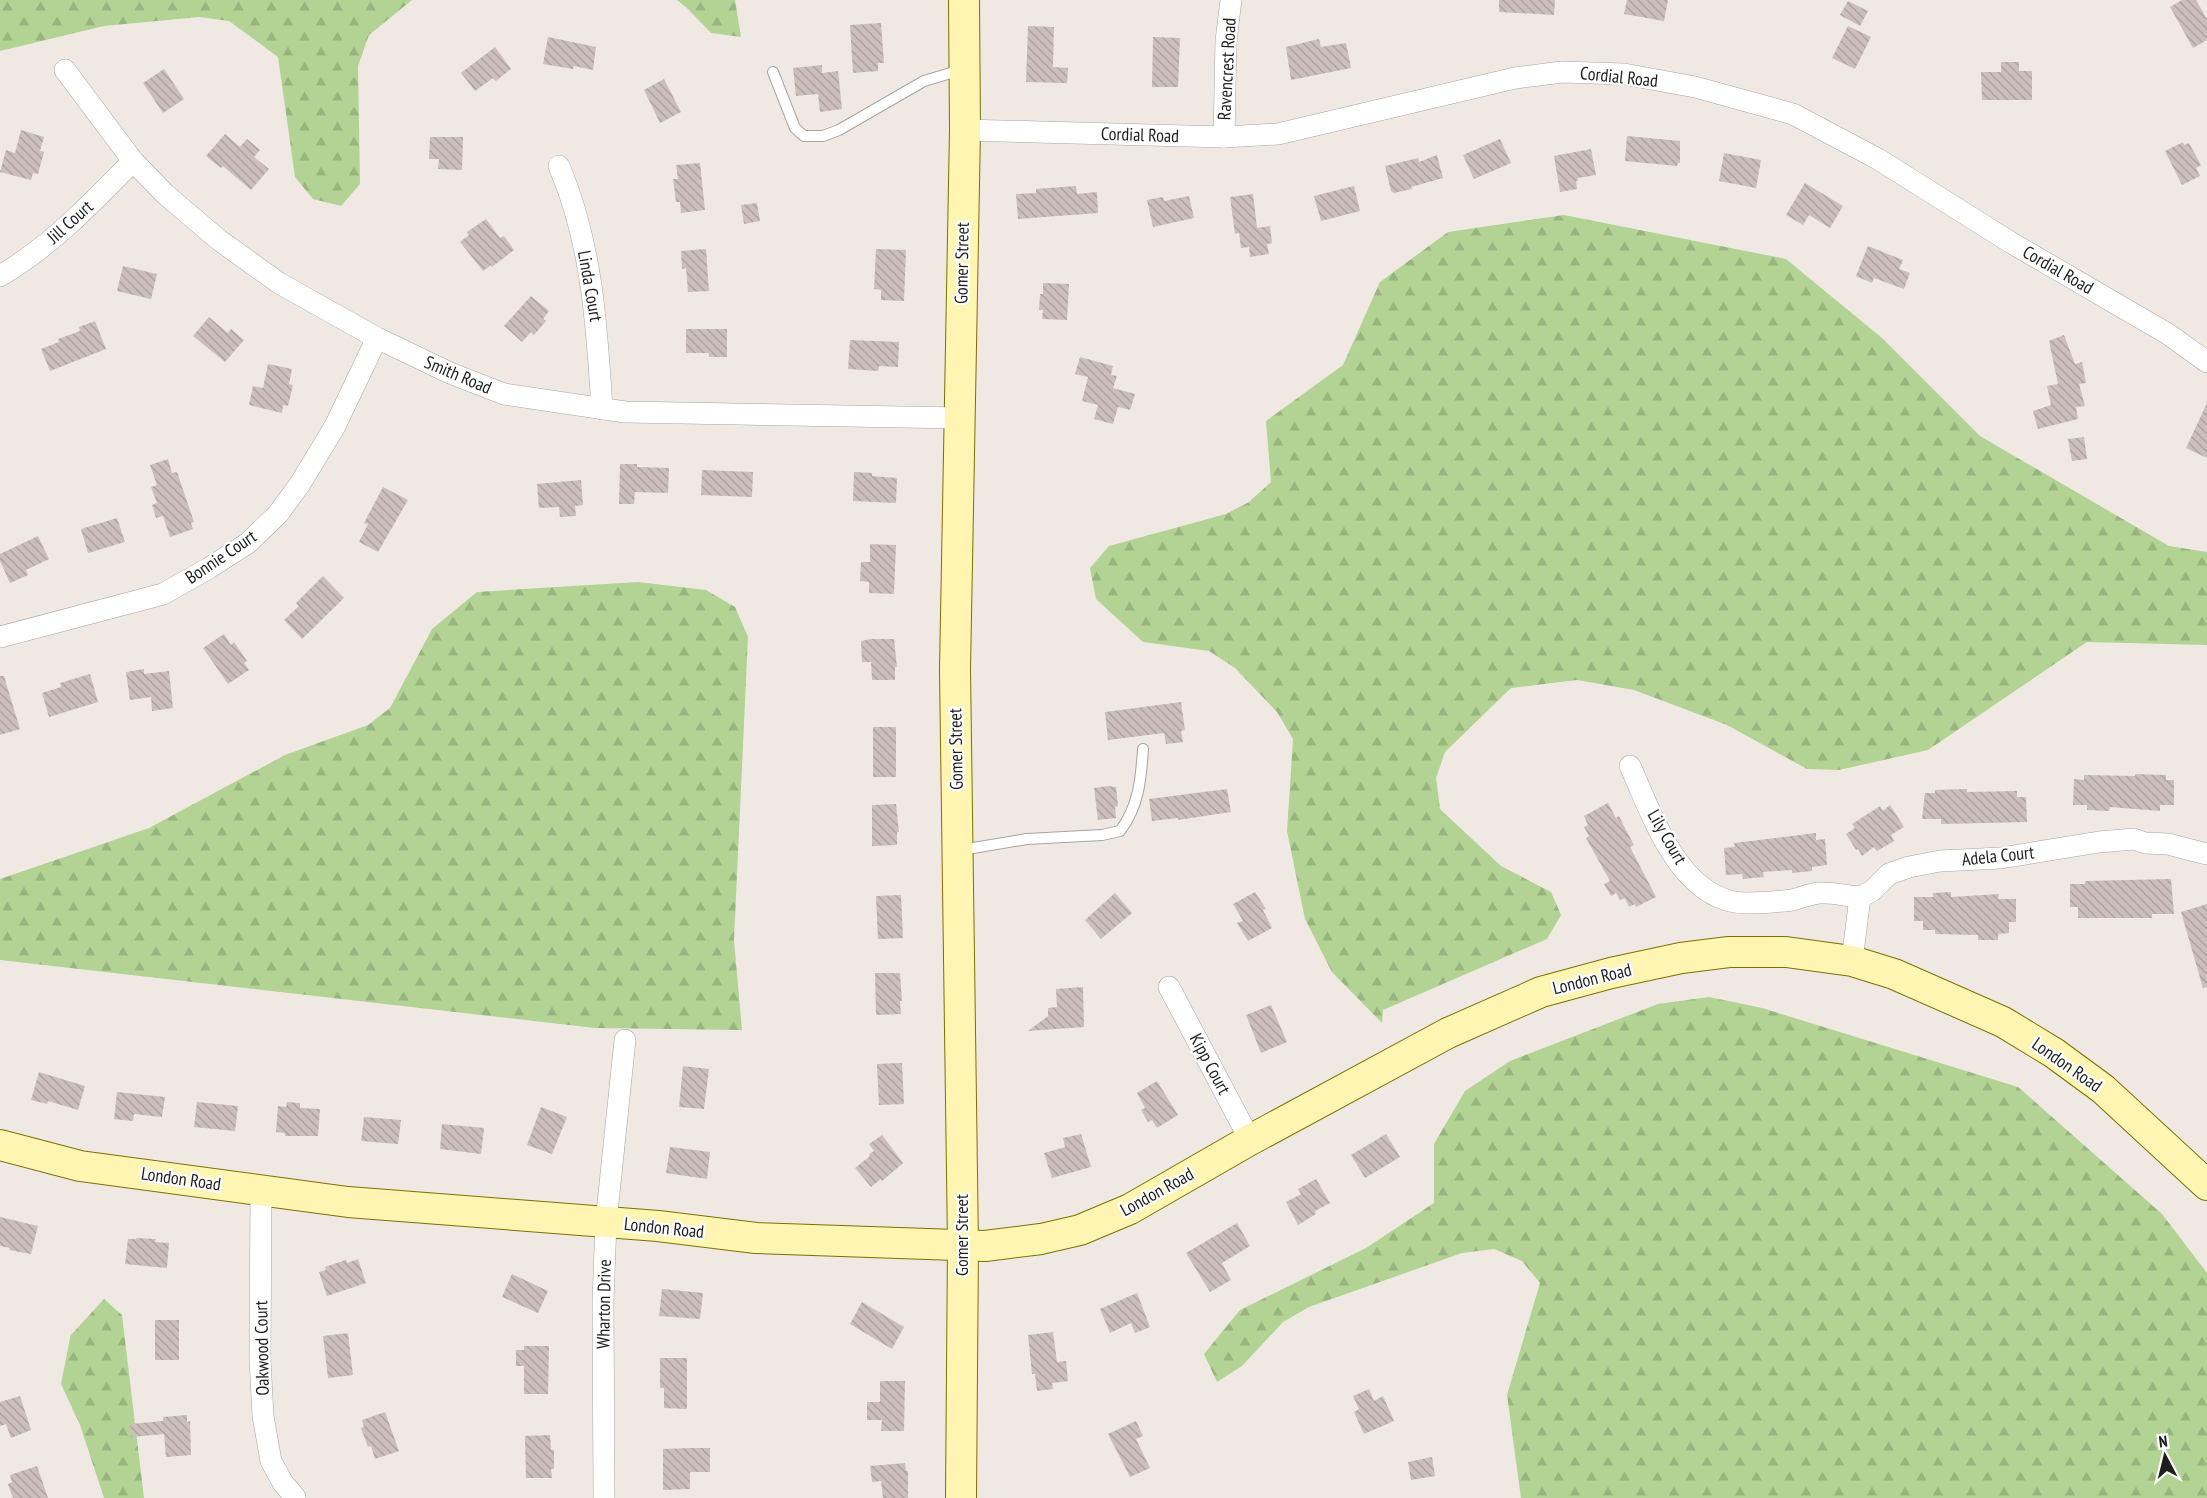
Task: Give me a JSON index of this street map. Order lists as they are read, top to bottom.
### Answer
{
  "streets": {
    "street": [
      "Ravencrest Road",
      "Cordial Road",
      "Jill Court",
      "Gomer Street",
      "Linda Court",
      "Smith Road",
      "Bonnie Court",
      "Lily Court",
      "Adela Court",
      "London Road",
      "Kipp Court",
      "Wharton Drive",
      "Oakwood Court"
    ]
  },
  "crossings": [
    ["Ravencrest Road", "Cordial Road"],
    ["Cordial Road", "Gomer Street"],
    ["Jill Court", "Smith Road"],
    ["Gomer Street", "Smith Road"],
    ["Gomer Street", "London Road"],
    ["Linda Court", "Smith Road"],
    ["Smith Road", "Bonnie Court"],
    ["Lily Court", "Adela Court"],
    ["London Road", "Kipp Court"],
    ["London Road", "Wharton Drive"],
    ["London Road", "Oakwood Court"]
  ],
  "north": "top"
}
